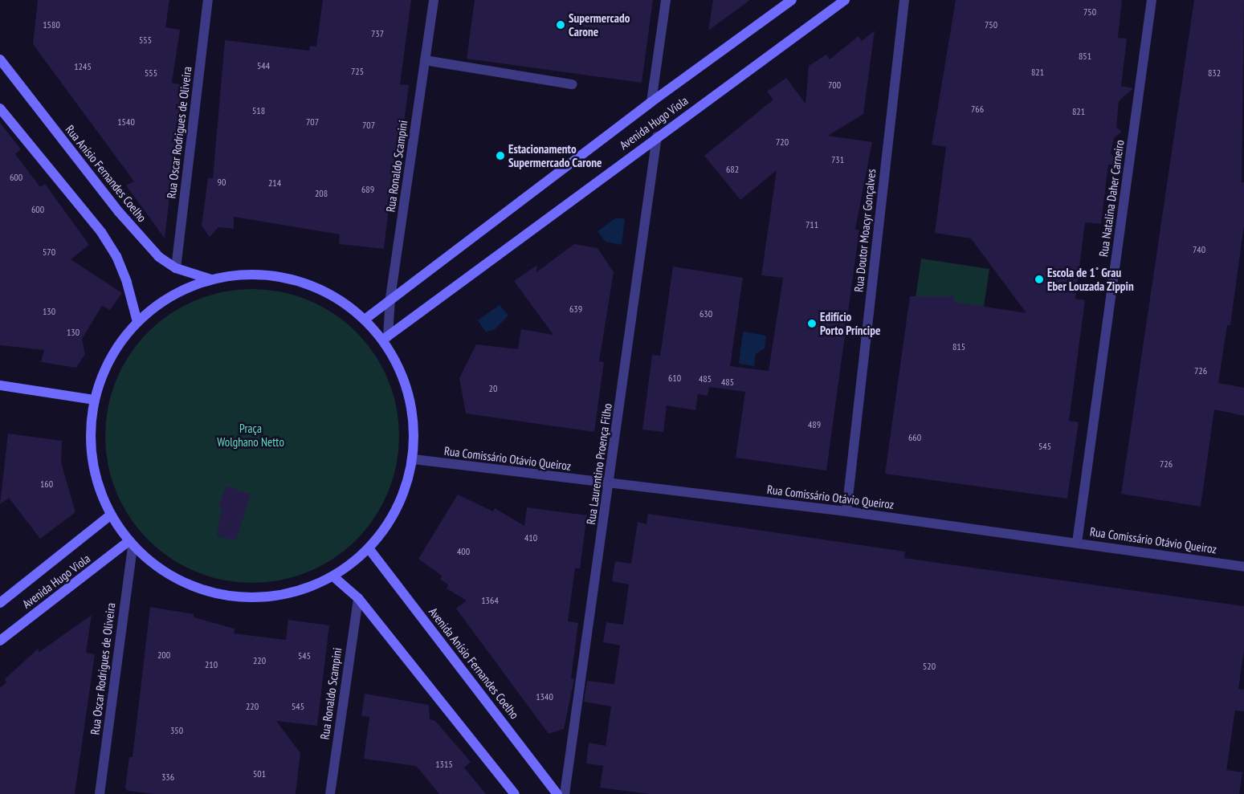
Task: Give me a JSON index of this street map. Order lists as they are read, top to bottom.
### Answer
{
  "streets": {
    "street": [
      "Avenida Hugo Viola",
      "Rua Oscar Rodrigues de Oliveira",
      "Rua Ronaldo Scampini",
      "Rua Anísio Fernandes Coelho",
      "Rua Natalina Daher Carneiro",
      "Rua Doutor Moacyr Gonçalves",
      "Rua Comissário Otávio Queiroz",
      "Rua Laurentino Proença Filho",
      "Avenida Anísio Fernandes Coelho"
    ]
  },
  "crossings": [
    ["Avenida Hugo Viola", "Rua Oscar Rodrigues de Oliveira"],
    ["Avenida Hugo Viola", "Rua Ronaldo Scampini"],
    ["Avenida Hugo Viola", "Rua Laurentino Proença Filho"],
    ["Rua Oscar Rodrigues de Oliveira", "Rua Anísio Fernandes Coelho"],
    ["Rua Natalina Daher Carneiro", "Rua Comissário Otávio Queiroz"],
    ["Rua Doutor Moacyr Gonçalves", "Rua Comissário Otávio Queiroz"],
    ["Rua Comissário Otávio Queiroz", "Rua Laurentino Proença Filho"]
  ],
  "parks": ["Praça Wolghano Netto"],
  "places": [
    "Supermercado Carone",
    "Estacionamento Supermercado Carone",
    "Escola de 1˚ Grau Eber Louzada Zippin",
    "Edifício Porto Príncipe"
  ],
  "house_numbers": [
    "750",
    "1580",
    "750",
    "737",
    "555",
    "851",
    "544",
    "1245",
    "725",
    "821",
    "555",
    "832",
    "700",
    "766",
    "518",
    "821",
    "1540",
    "707",
    "707",
    "720",
    "731",
    "682",
    "600",
    "90",
    "214",
    "689",
    "208",
    "600",
    "711",
    "740",
    "570",
    "639",
    "130",
    "630",
    "130",
    "815",
    "726",
    "610",
    "485",
    "485",
    "20",
    "489",
    "660",
    "545",
    "726",
    "160",
    "410",
    "400",
    "1364",
    "200",
    "545",
    "220",
    "210",
    "520",
    "1340",
    "220",
    "545",
    "350",
    "1315",
    "501",
    "336"
  ]
}
